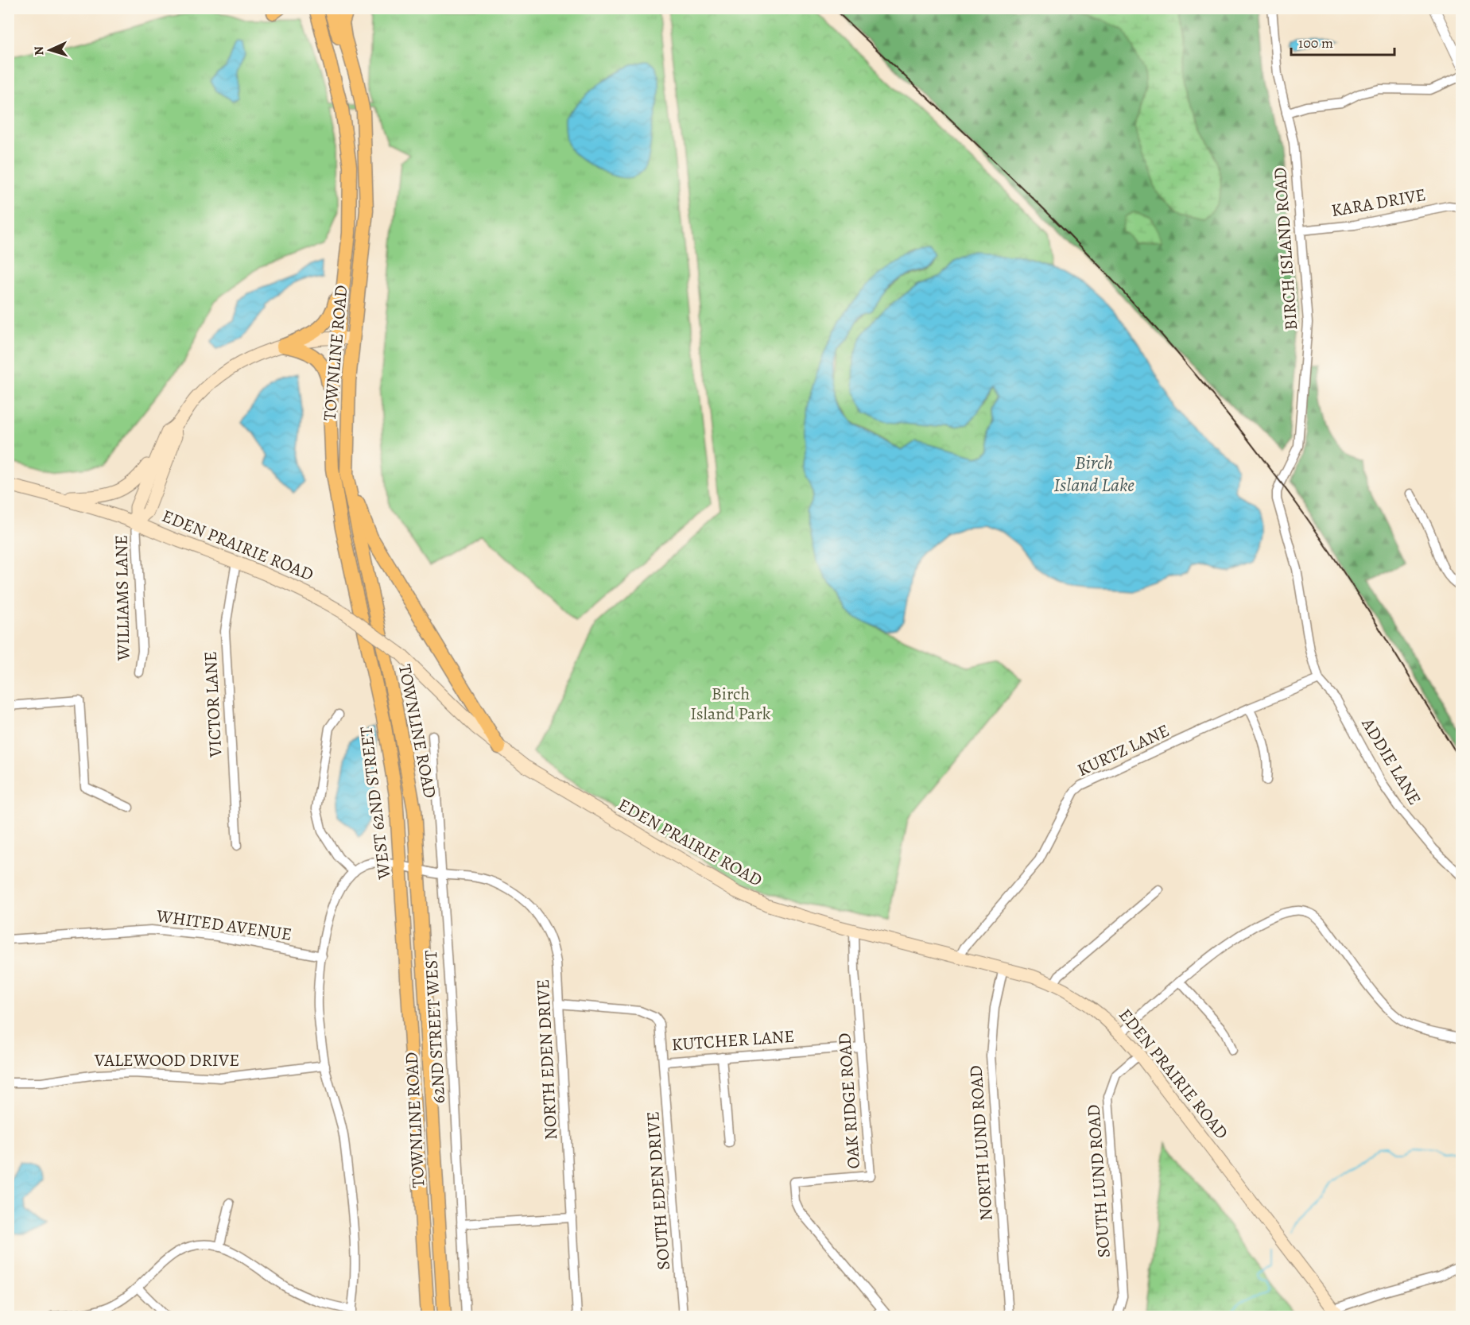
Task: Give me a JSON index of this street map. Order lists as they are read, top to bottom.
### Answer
{
  "streets": {
    "main road": ["TOWNLINE ROAD", "EDEN PRAIRIE ROAD", "WEST 62ND STREET"],
    "street": [
      "KARA DRIVE",
      "BIRCH ISLAND ROAD",
      "WILLIAMS LANE",
      "VICTOR LANE",
      "KURTZ LANE",
      "ADDIE LANE",
      "WHITED AVENUE",
      "62ND STREET WEST",
      "KUTCHER LANE",
      "NORTH EDEN DRIVE",
      "VALEWOOD DRIVE",
      "OAK RIDGE ROAD",
      "NORTH LUND ROAD",
      "SOUTH LUND ROAD",
      "SOUTH EDEN DRIVE"
    ]
  },
  "crossings": [
    ["KARA DRIVE", "BIRCH ISLAND ROAD"],
    ["BIRCH ISLAND ROAD", "KURTZ LANE"],
    ["BIRCH ISLAND ROAD", "ADDIE LANE"],
    ["TOWNLINE ROAD", "NORTH EDEN DRIVE"],
    ["EDEN PRAIRIE ROAD", "WILLIAMS LANE"],
    ["EDEN PRAIRIE ROAD", "VICTOR LANE"],
    ["EDEN PRAIRIE ROAD", "KURTZ LANE"],
    ["EDEN PRAIRIE ROAD", "OAK RIDGE ROAD"],
    ["EDEN PRAIRIE ROAD", "NORTH LUND ROAD"],
    ["EDEN PRAIRIE ROAD", "SOUTH LUND ROAD"],
    ["KURTZ LANE", "ADDIE LANE"],
    ["WEST 62ND STREET", "NORTH EDEN DRIVE"],
    ["62ND STREET WEST", "NORTH EDEN DRIVE"],
    ["KUTCHER LANE", "NORTH EDEN DRIVE"],
    ["KUTCHER LANE", "OAK RIDGE ROAD"],
    ["KUTCHER LANE", "SOUTH EDEN DRIVE"]
  ],
  "water": ["Birch Island Lake"],
  "parks": ["Birch Island Park"],
  "scale_bar": "100 m",
  "north": "left"
}
